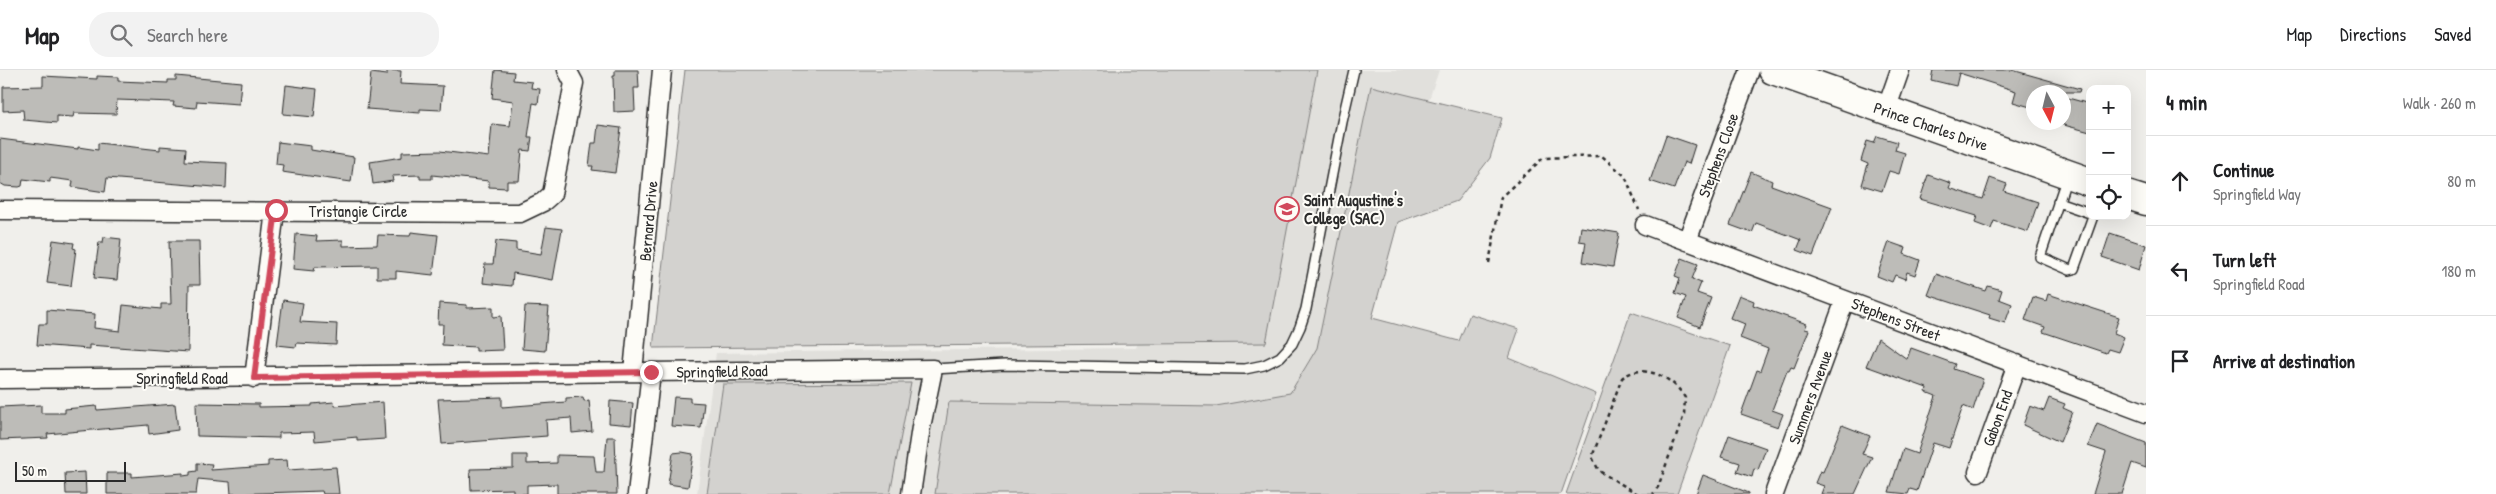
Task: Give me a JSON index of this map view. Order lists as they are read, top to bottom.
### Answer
{
  "streets": {
    "highway": ["Prince Charles Drive"],
    "street": [
      "Stephens Close",
      "Tristangie Circle",
      "Bernard Drive",
      "Stephens Street",
      "Springfield Road",
      "Summers Avenue",
      "Gabon End"
    ]
  },
  "crossings": [
    ["Stephens Close", "Stephens Street"],
    ["Bernard Drive", "Springfield Road"],
    ["Stephens Street", "Summers Avenue"],
    ["Stephens Street", "Gabon End"]
  ],
  "places": {
    "school or university": ["Saint Augustine's College (SAC)"]
  },
  "scale_bar": "50 m",
  "north": "bottom",
  "page": {
    "header": "Map",
    "search": "Search here",
    "nav": ["Map", "Directions", "Saved"],
    "heading": ["4 min", "Walk · 260 m"],
    "map_buttons": ["+", "−"],
    "list": [
      ["Continue", "Springfield Way", "80 m"],
      ["Turn left", "Springfield Road", "180 m"],
      "Arrive at destination"
    ],
    "scale": "50 m"
  }
}
